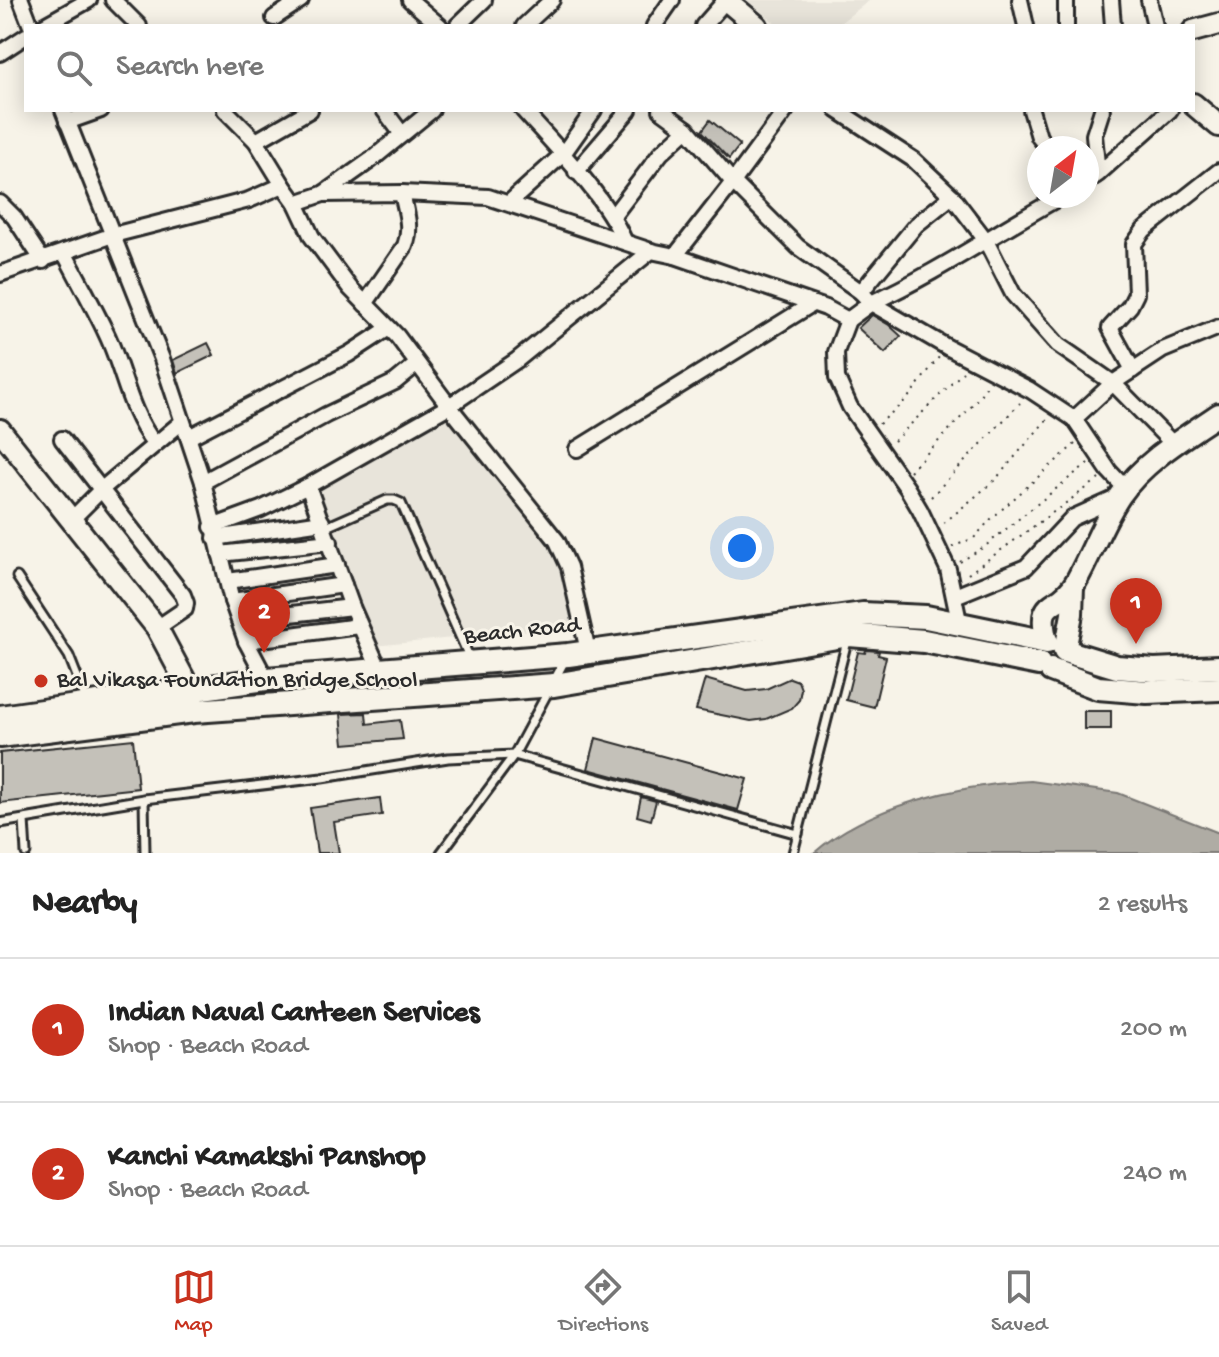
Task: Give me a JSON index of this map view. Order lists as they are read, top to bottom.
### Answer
{
  "streets": {
    "main road": ["Beach Road"]
  },
  "places": ["Bal Vikasa Foundation Bridge School"],
  "north": "top right",
  "page": {
    "search": "Search here",
    "pins": ["1", "2"],
    "heading": ["Nearby", "2 results"],
    "list": [
      {
        "mark": "1",
        "name": "Indian Naval Canteen Services",
        "note": "Shop · Beach Road",
        "value": "200 m"
      },
      {
        "mark": "2",
        "name": "Kanchi Kamakshi Panshop",
        "note": "Shop · Beach Road",
        "value": "240 m"
      }
    ],
    "nav": ["Map", "Directions", "Saved"]
  }
}
